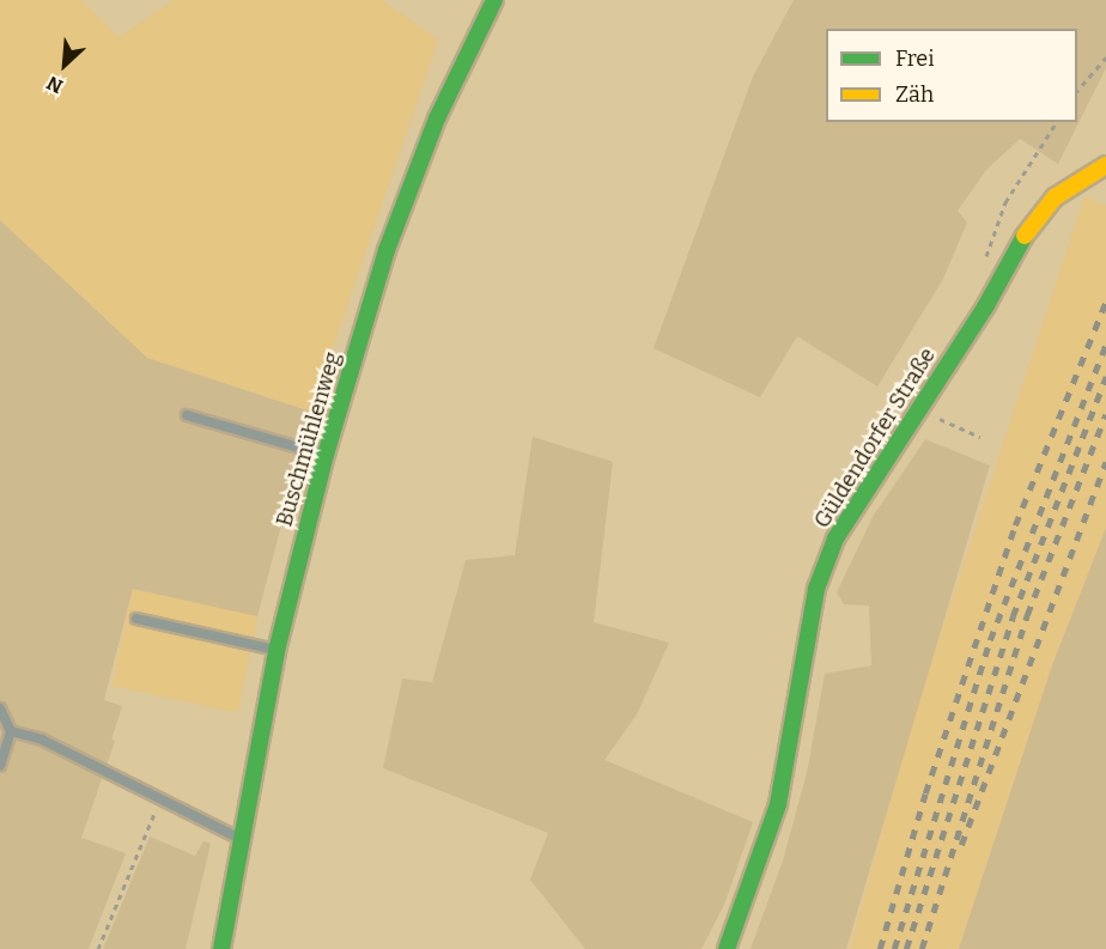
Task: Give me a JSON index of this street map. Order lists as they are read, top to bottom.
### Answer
{
  "streets": {
    "street": ["Güldendorfer Straße", "Buschmühlenweg"]
  },
  "legend": ["Frei", "Zäh"],
  "north": "bottom left"
}
